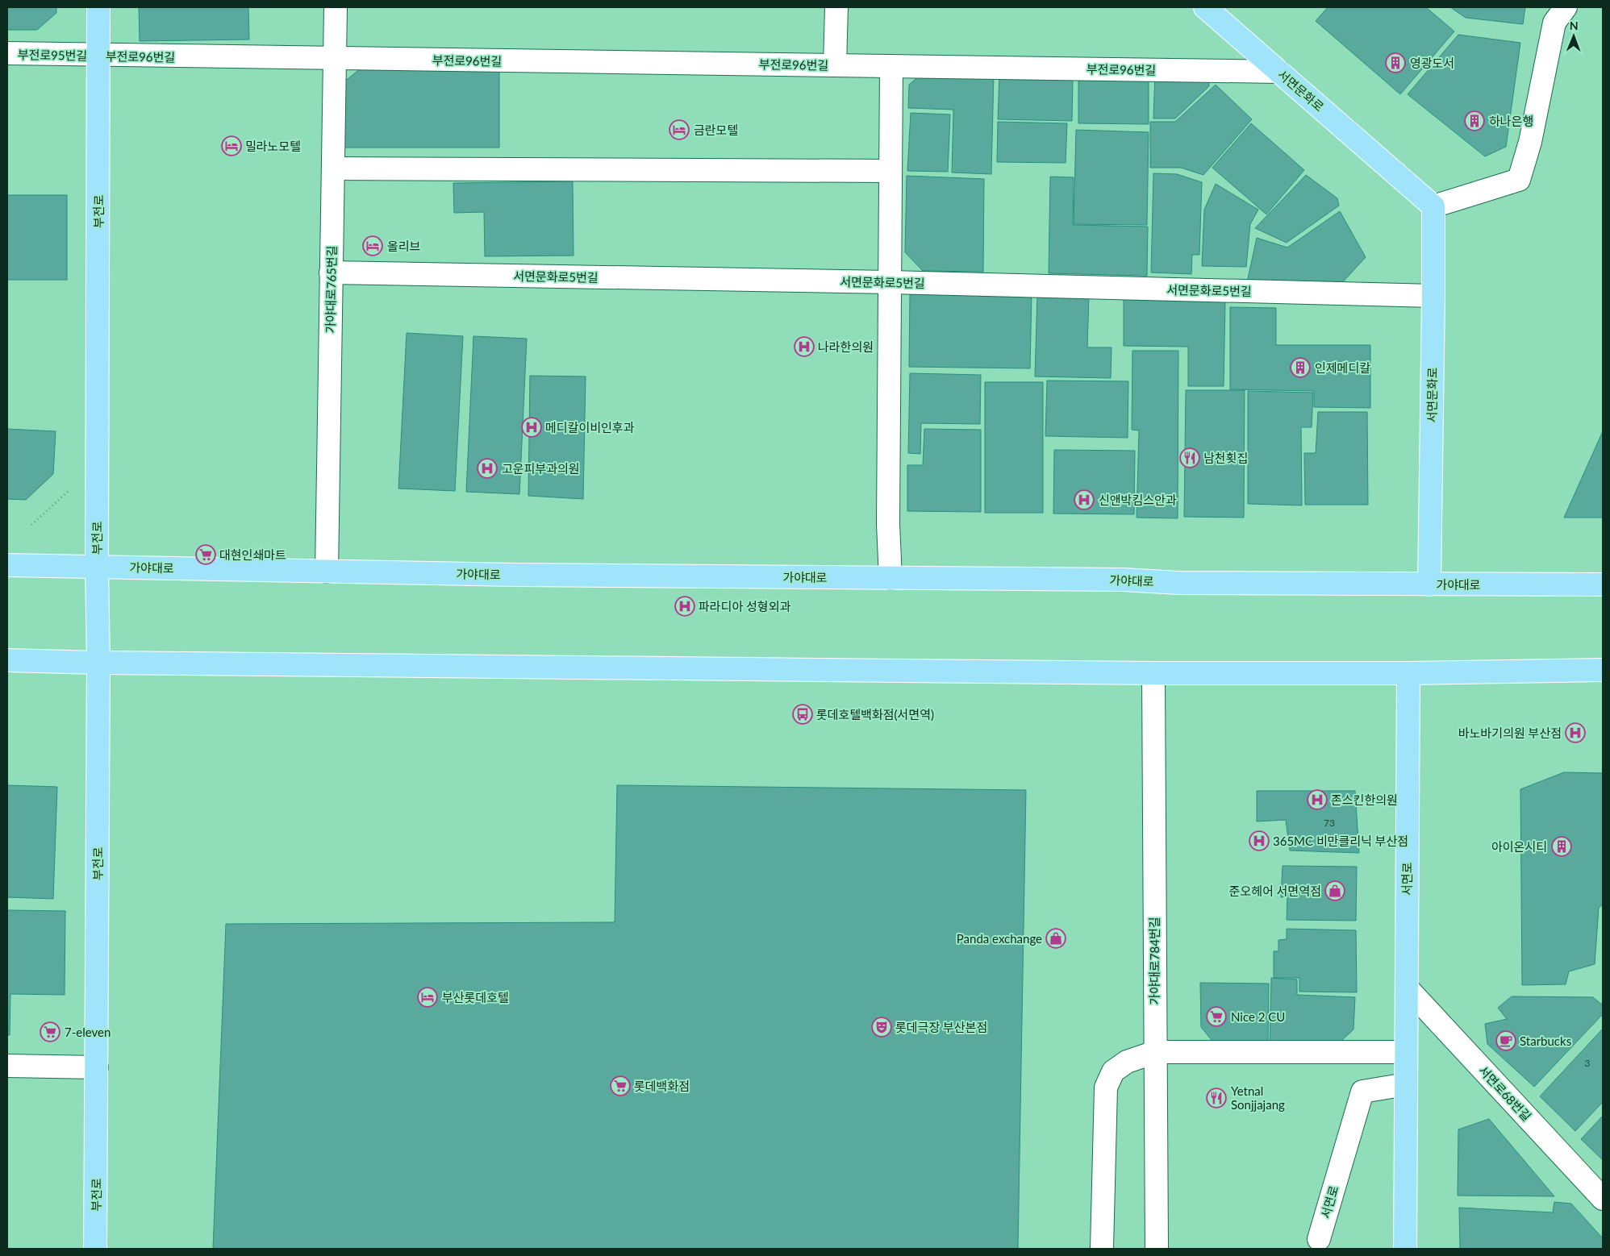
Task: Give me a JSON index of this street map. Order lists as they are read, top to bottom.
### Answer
{
  "streets": {
    "main road": [
      "서면문화로",
      "부전로",
      "가야대로",
      "서면로"
    ],
    "street": [
      "부전로95번길",
      "부전로96번길",
      "서면문화로5번길",
      "가야대로765번길",
      "가야대로784번길",
      "서면로68번길"
    ]
  },
  "crossings": [
    ["부전로95번길", "부전로96번길"],
    ["부전로95번길", "부전로"],
    ["부전로96번길", "서면문화로"],
    ["부전로96번길", "부전로"],
    ["부전로96번길", "가야대로765번길"],
    ["서면문화로", "서면문화로5번길"],
    ["서면문화로", "가야대로"],
    ["부전로", "가야대로"],
    ["서면문화로5번길", "가야대로765번길"],
    ["가야대로765번길", "가야대로"],
    ["서면로", "서면로68번길"]
  ],
  "places": {
    "building": [
      "영광도서",
      "하나은행",
      "인제메디칼",
      "아이온시티"
    ],
    "hotel": [
      "금란모텔",
      "밀라노모텔",
      "올리브",
      "부산롯데호텔"
    ],
    "hospital": [
      "나라한의원",
      "메디칼이비인후과",
      "고운피부과의원",
      "신앤박킴스안과",
      "파라디아 성형외과",
      "바노바기의원 부산점",
      "존스킨한의원",
      "365MC 비만클리닉 부산점"
    ],
    "restaurant": ["남천횟집", "Yetnal Sonjjajang"],
    "supermarket": [
      "대현인쇄마트",
      "Nice 2 CU",
      "7-eleven",
      "롯데백화점"
    ],
    "bus stop": ["롯데호텔백화점(서면역)"],
    "shop": ["준오헤어 서면역점", "Panda exchange"],
    "theatre": ["롯데극장 부산본점"],
    "cafe": ["Starbucks"]
  },
  "house_numbers": ["73", "3"],
  "north": "top"
}
